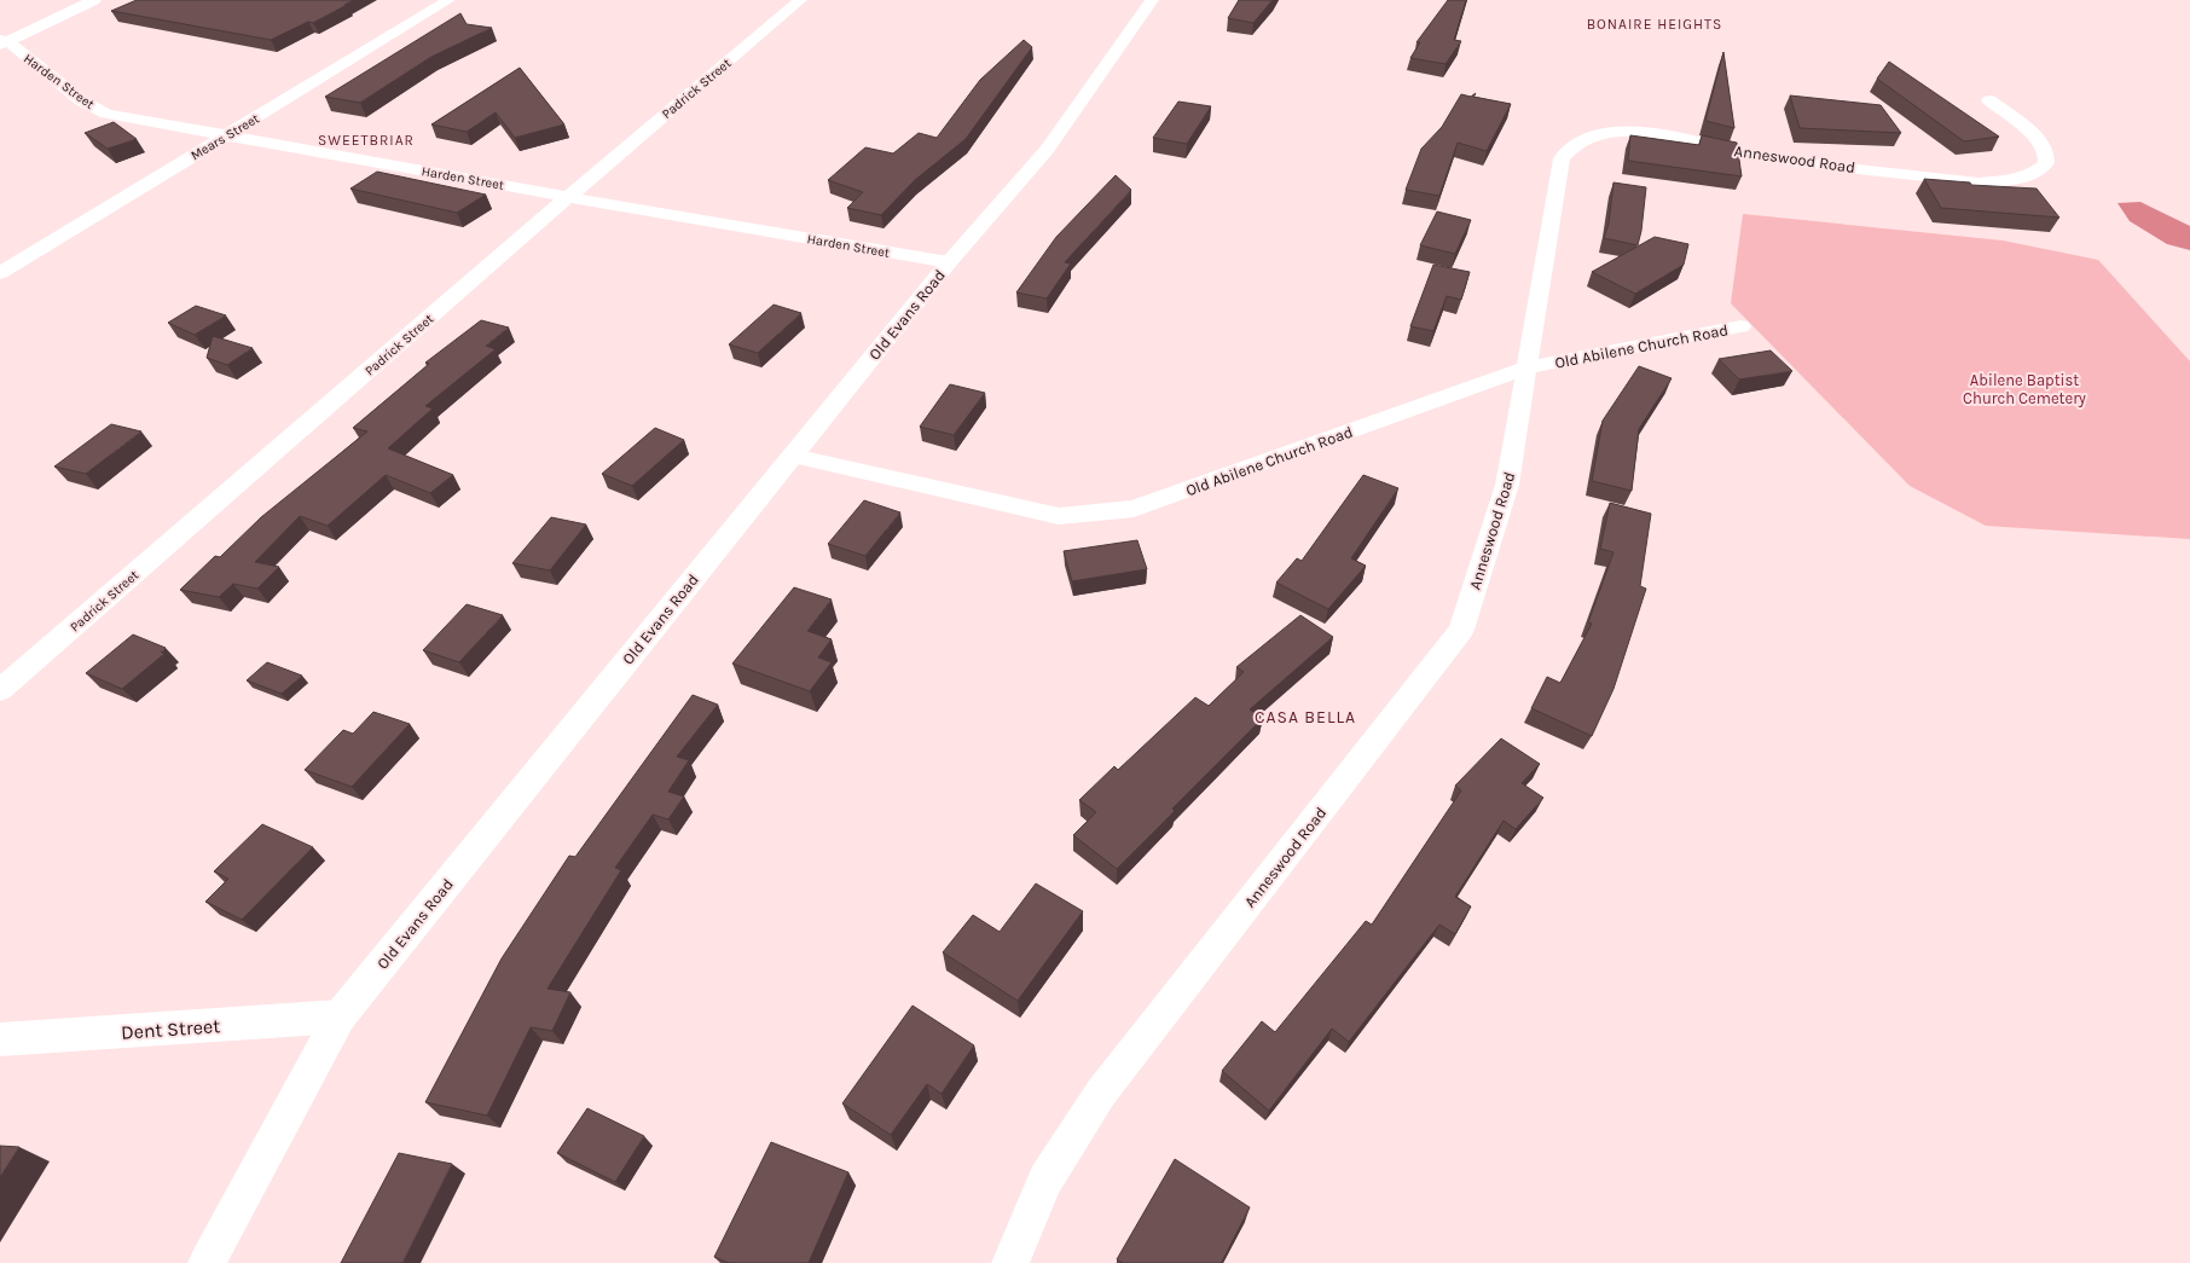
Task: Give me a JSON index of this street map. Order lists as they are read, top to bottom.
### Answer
{
  "streets": {
    "street": [
      "Harden Street",
      "Padrick Street",
      "Mears Street",
      "Anneswood Road",
      "Old Evans Road",
      "Old Abilene Church Road",
      "Dent Street"
    ]
  },
  "crossings": [
    ["Harden Street", "Padrick Street"],
    ["Harden Street", "Mears Street"],
    ["Harden Street", "Old Evans Road"],
    ["Anneswood Road", "Old Abilene Church Road"],
    ["Old Evans Road", "Old Abilene Church Road"],
    ["Old Evans Road", "Dent Street"]
  ],
  "districts": ["BONAIRE HEIGHTS", "SWEETBRIAR", "CASA BELLA"],
  "parks": ["Abilene Baptist Church Cemetery"]
}
